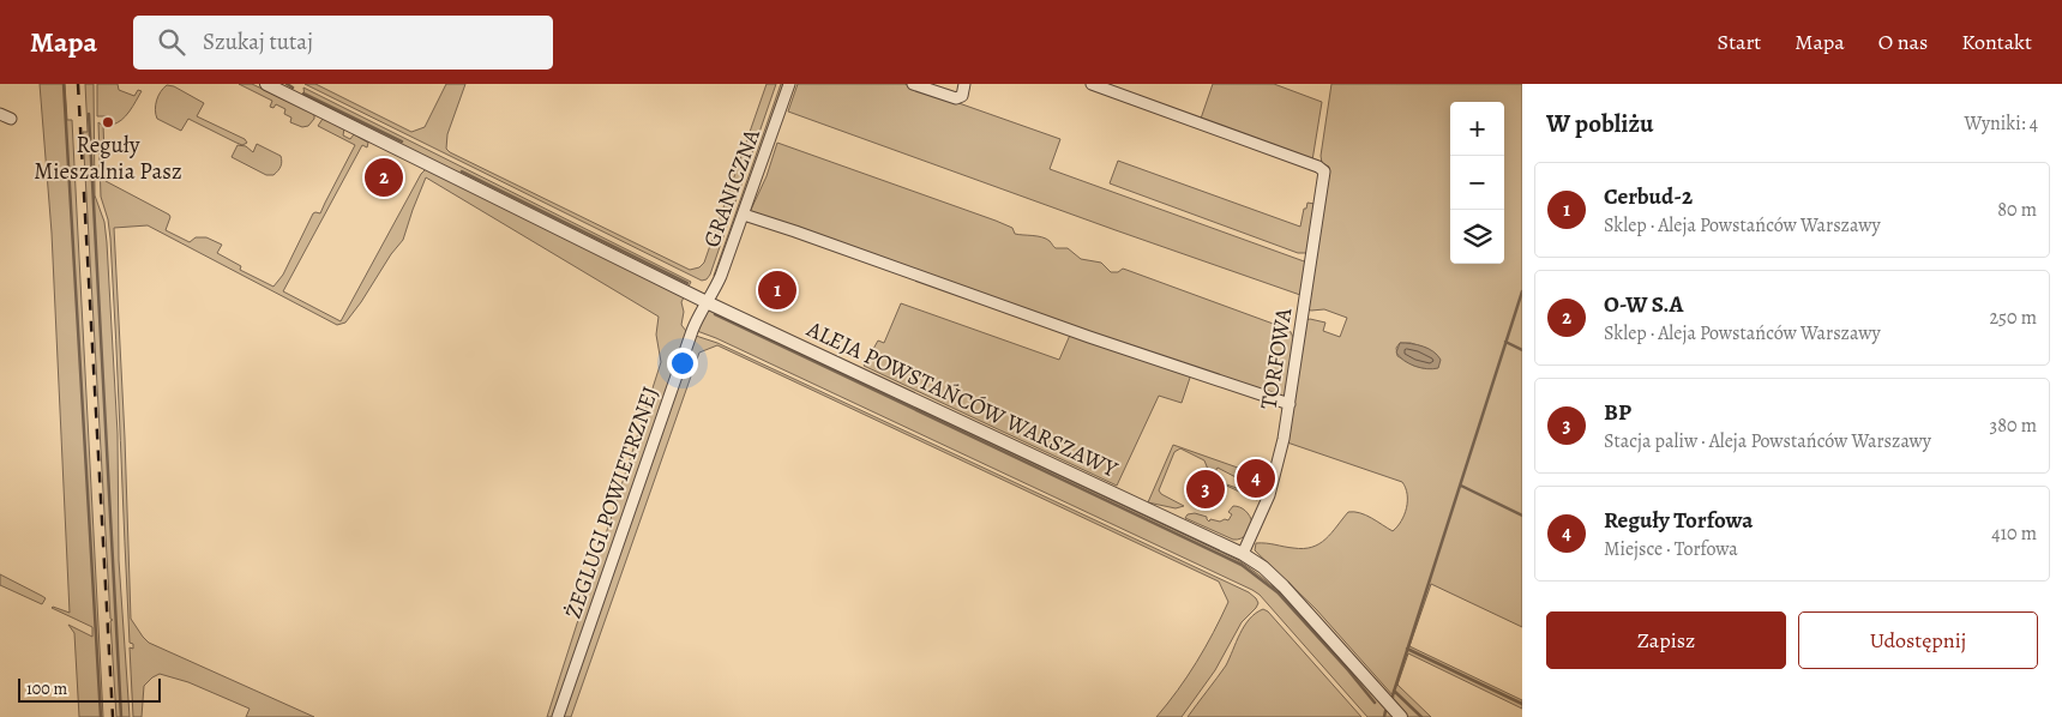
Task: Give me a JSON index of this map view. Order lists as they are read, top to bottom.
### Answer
{
  "streets": {
    "street": [
      "GRANICZNA",
      "TORFOWA",
      "ALEJA POWSTAŃCÓW WARSZAWY",
      "ŻEGLUGI POWIETRZNEJ"
    ]
  },
  "crossings": [
    ["GRANICZNA", "ALEJA POWSTAŃCÓW WARSZAWY"],
    ["GRANICZNA", "ŻEGLUGI POWIETRZNEJ"],
    ["TORFOWA", "ALEJA POWSTAŃCÓW WARSZAWY"],
    ["ALEJA POWSTAŃCÓW WARSZAWY", "ŻEGLUGI POWIETRZNEJ"]
  ],
  "places": ["Reguły Mieszalnia Pasz"],
  "scale_bar": "100 m",
  "page": {
    "header": "Mapa",
    "search": "Szukaj tutaj",
    "nav": [
      "Start",
      "Mapa",
      "O nas",
      "Kontakt"
    ],
    "heading": ["W pobliżu", "Wyniki: 4"],
    "map_buttons": ["+", "−"],
    "pins": [
      "2",
      "1",
      "4",
      "3"
    ],
    "list": [
      {
        "mark": "1",
        "name": "Cerbud-2",
        "note": "Sklep · Aleja Powstańców Warszawy",
        "value": "80 m"
      },
      {
        "mark": "2",
        "name": "O-W S.A",
        "note": "Sklep · Aleja Powstańców Warszawy",
        "value": "250 m"
      },
      {
        "mark": "3",
        "name": "BP",
        "note": "Stacja paliw · Aleja Powstańców Warszawy",
        "value": "380 m"
      },
      {
        "mark": "4",
        "name": "Reguły Torfowa",
        "note": "Miejsce · Torfowa",
        "value": "410 m"
      }
    ],
    "buttons": ["Zapisz", "Udostępnij"],
    "scale": "100 m"
  }
}
